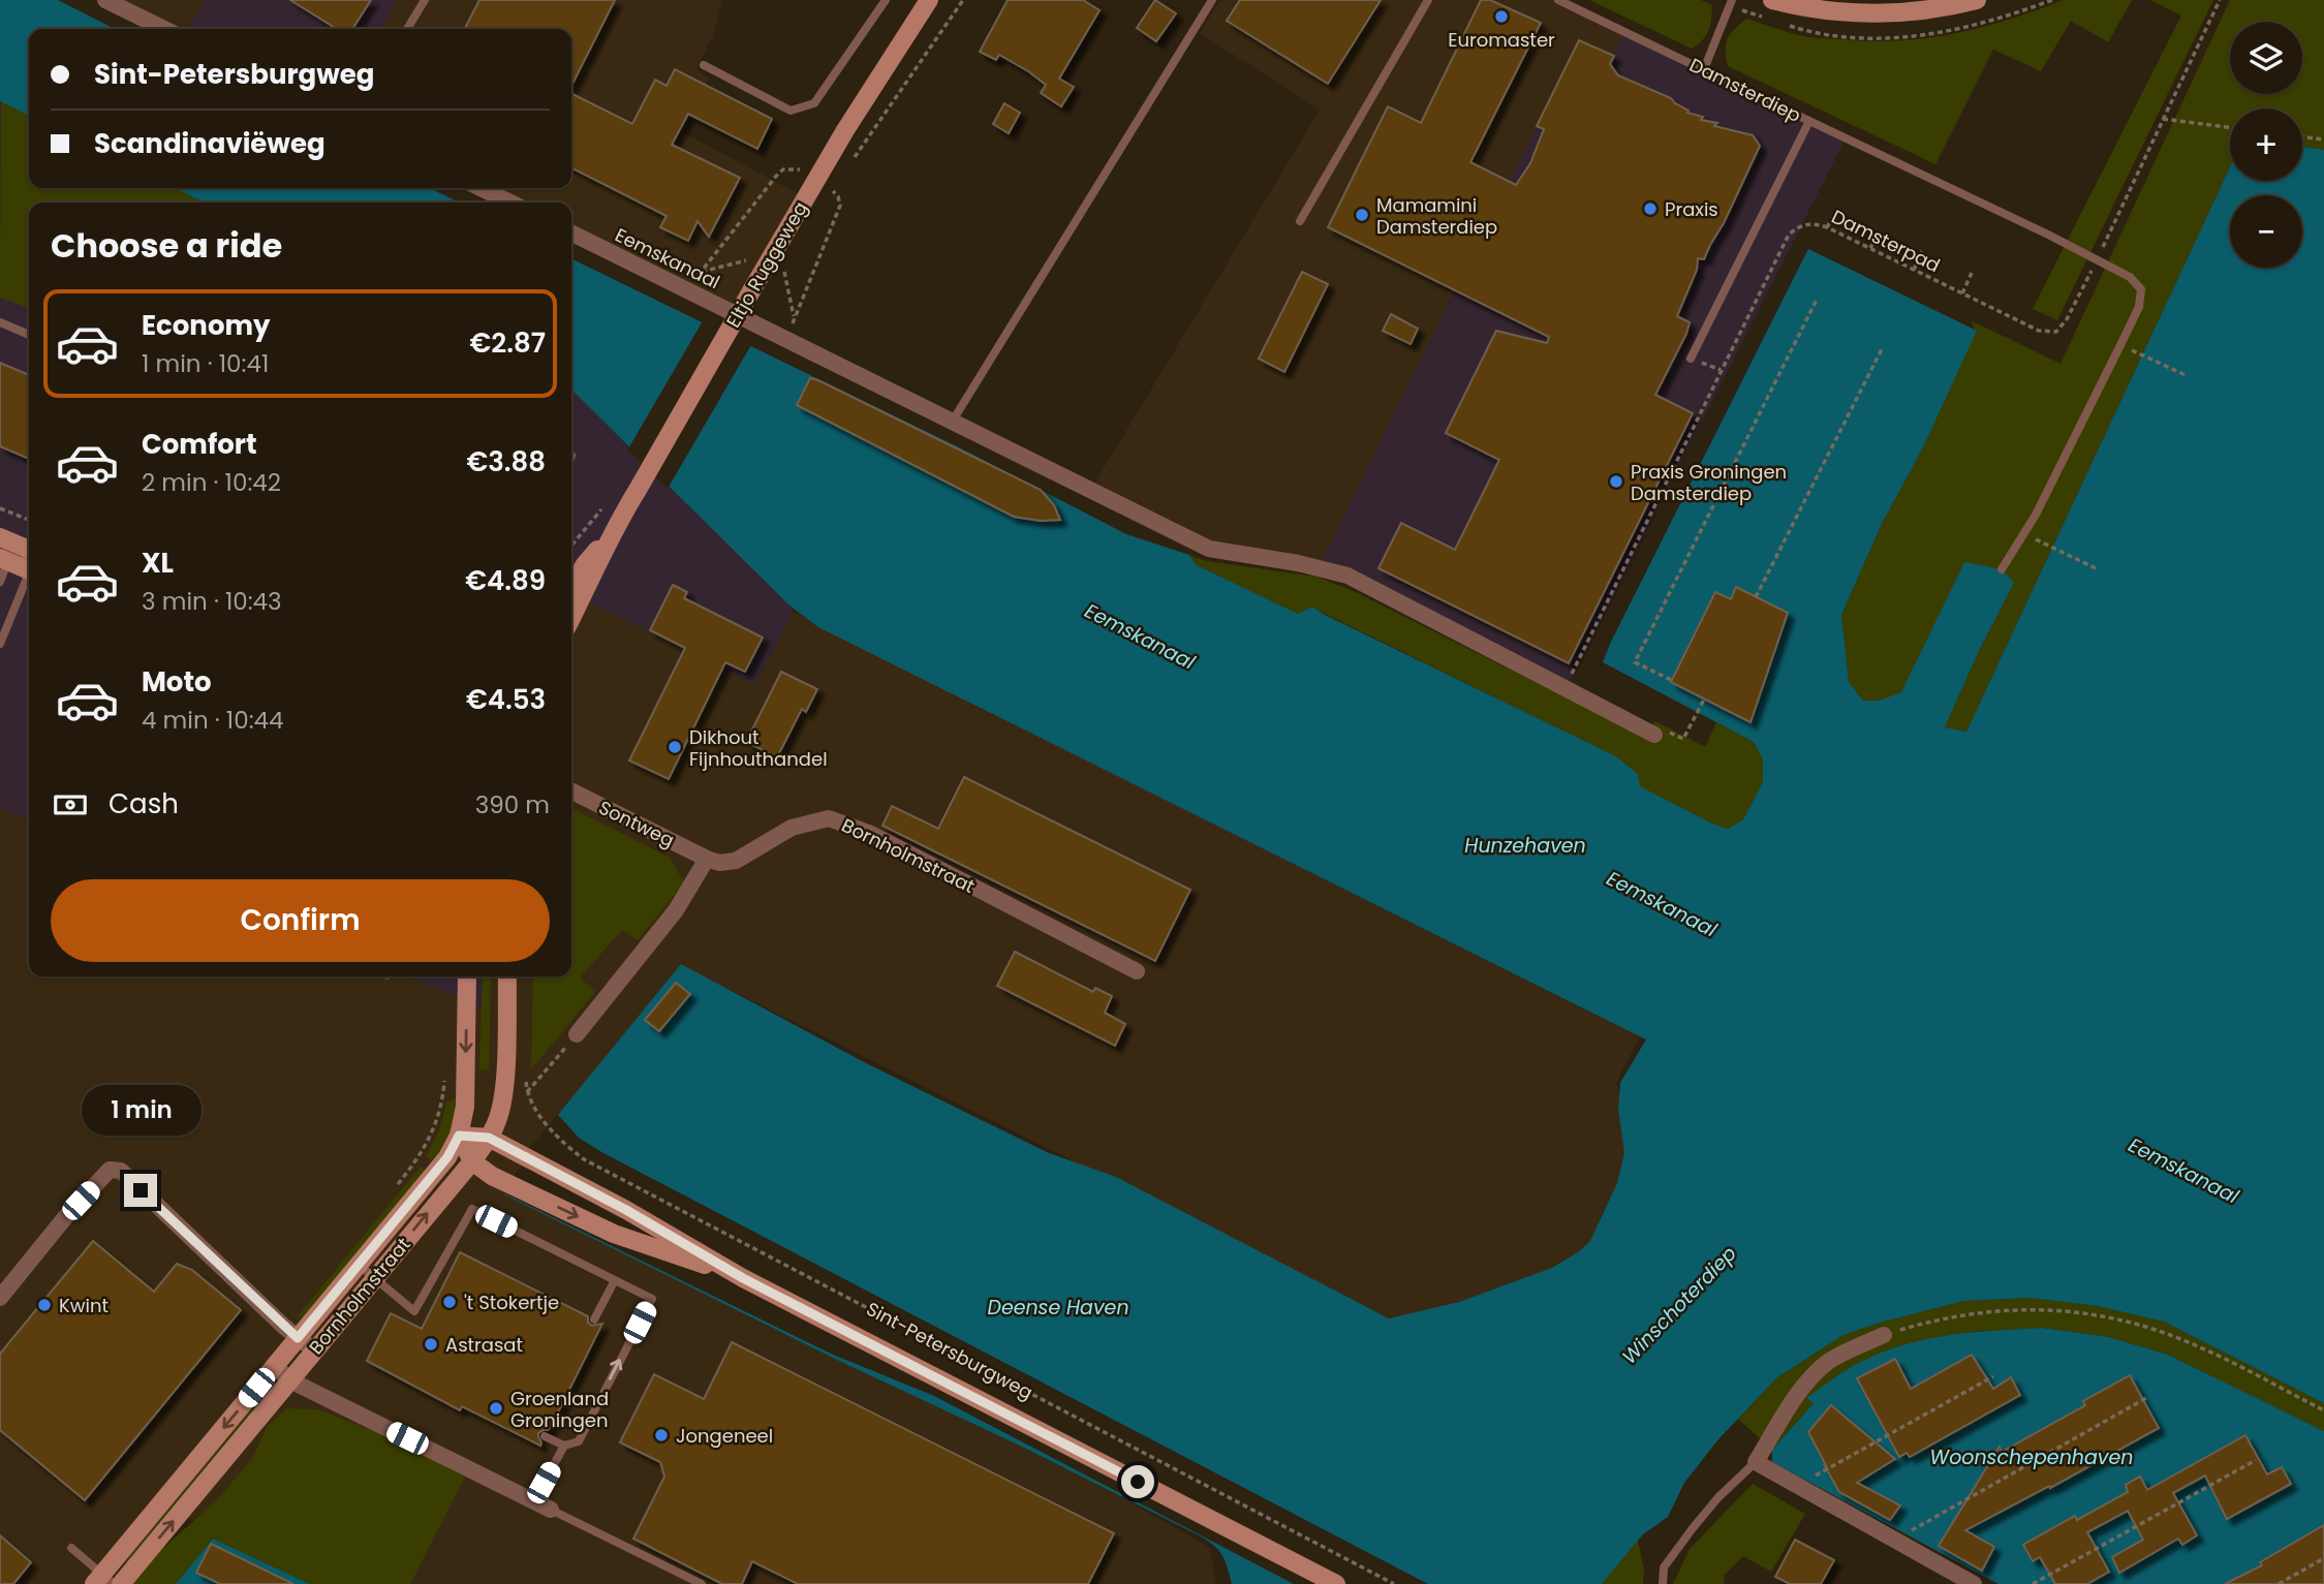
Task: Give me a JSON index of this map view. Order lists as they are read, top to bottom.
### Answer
{
  "streets": {
    "street": [
      "Eemskanaal",
      "Eltjo Ruggeweg",
      "Sontweg",
      "Bornholmstraat",
      "Sint-Petersburgweg"
    ],
    "lane": ["Damsterdiep"],
    "path": ["Damsterpad"]
  },
  "crossings": [
    ["Damsterpad", "Eemskanaal"],
    ["Sontweg", "Bornholmstraat"],
    ["Bornholmstraat", "Sint-Petersburgweg"]
  ],
  "water": [
    "Eemskanaal",
    "Hunzehaven",
    "Winschoterdiep",
    "Deense Haven",
    "Woonschepenhaven"
  ],
  "places": [
    "Euromaster",
    "Praxis",
    "Mamamini Damsterdiep",
    "Praxis Groningen Damsterdiep",
    "Dikhout Fijnhouthandel",
    "'t Stokertje",
    "Kwint",
    "Astrasat",
    "Groenland Groningen",
    "Jongeneel"
  ],
  "page": {
    "map_buttons": ["+", "−"],
    "banner": ["Sint-Petersburgweg", "Scandinaviëweg"],
    "heading": "Choose a ride",
    "list": [
      {
        "name": "Economy",
        "note": "1 min · 10:41",
        "value": "€2.87"
      },
      {
        "name": "Comfort",
        "note": "2 min · 10:42",
        "value": "€3.88"
      },
      {
        "name": "XL",
        "note": "3 min · 10:43",
        "value": "€4.89"
      },
      {
        "name": "Moto",
        "note": "4 min · 10:44",
        "value": "€4.53"
      }
    ],
    "pay": ["Cash", "390 m"],
    "buttons": "Confirm",
    "bubble": "1 min"
  }
}
